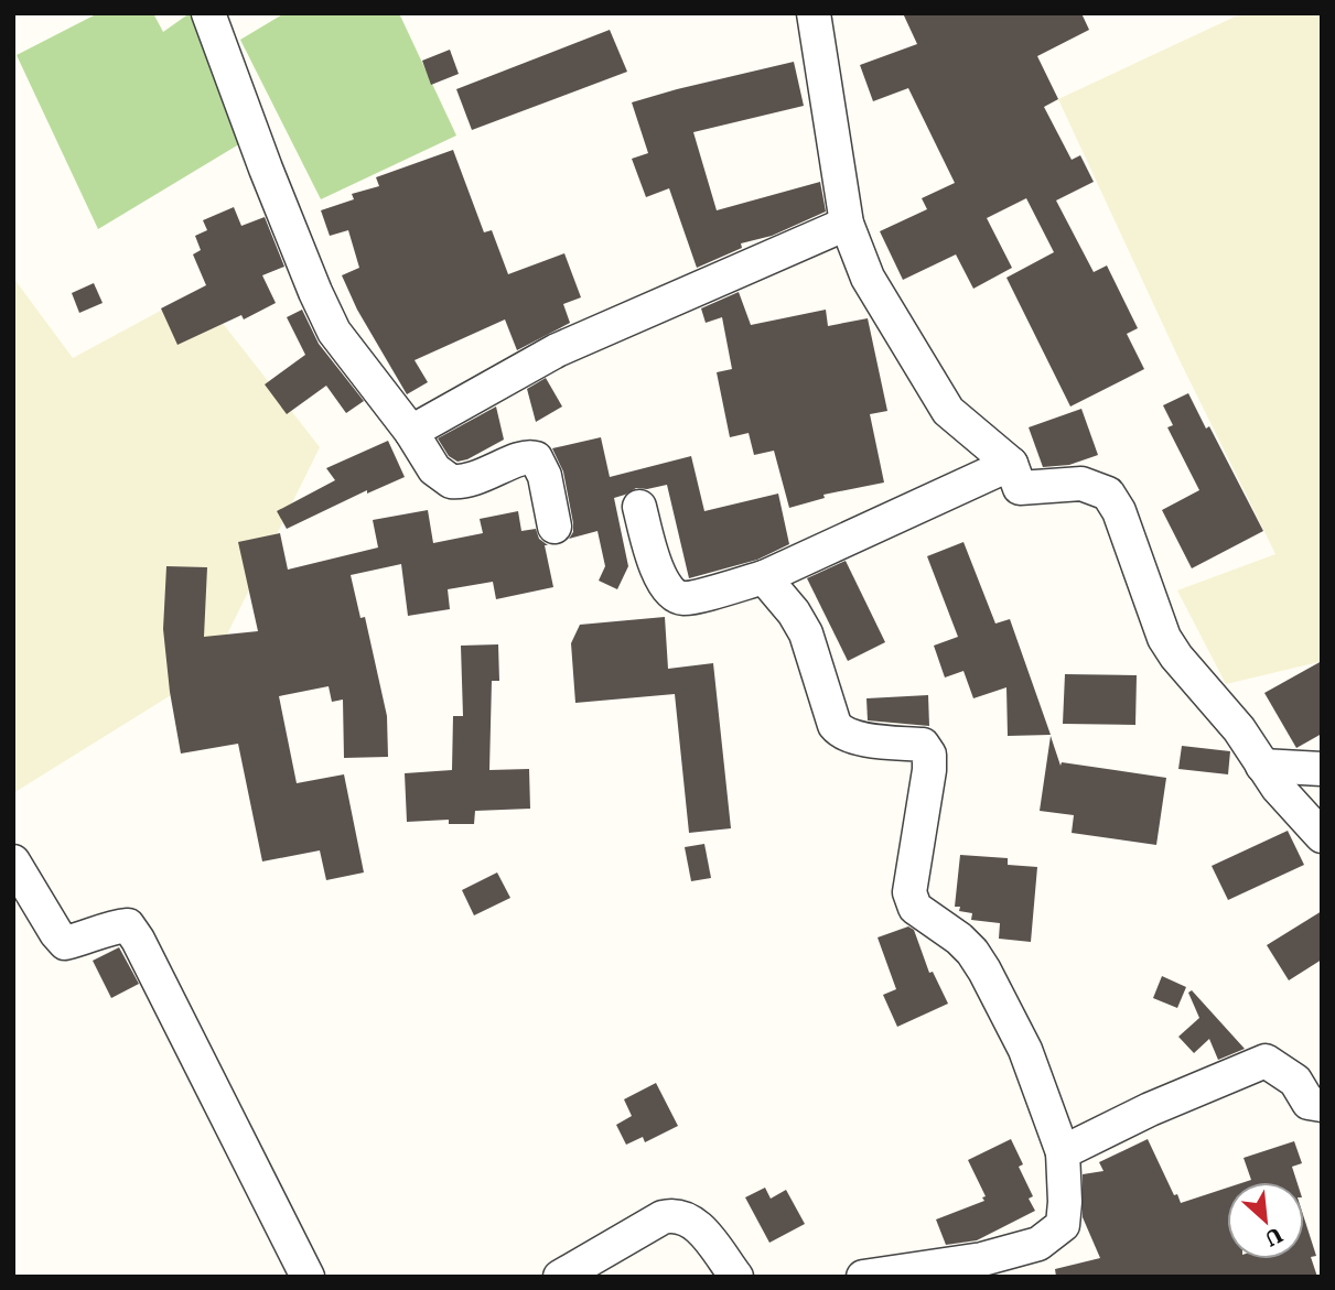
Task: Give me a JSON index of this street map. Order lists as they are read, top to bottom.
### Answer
{
  "north": "bottom right"
}
